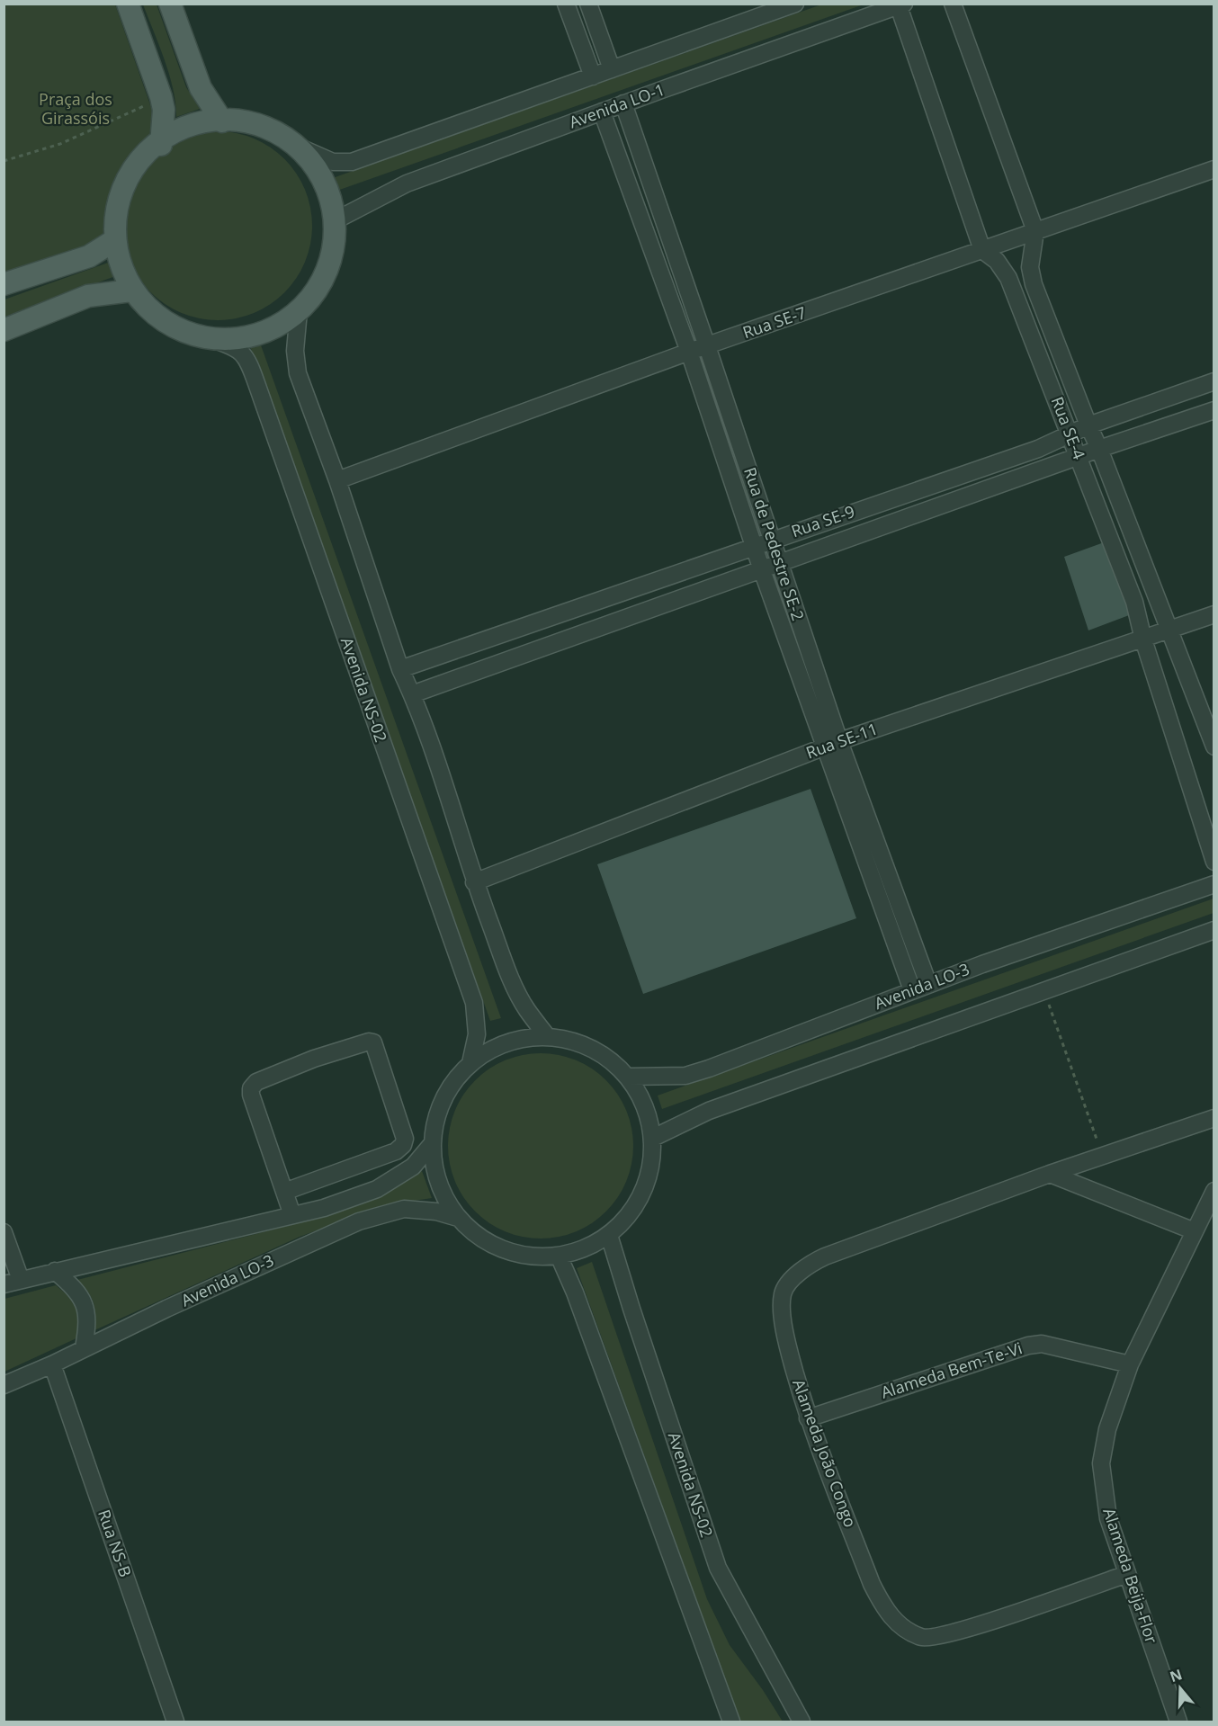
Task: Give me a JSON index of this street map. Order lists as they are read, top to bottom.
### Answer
{
  "streets": {
    "street": [
      "Avenida LO-1",
      "Rua SE-7",
      "Rua SE-4",
      "Rua SE-9",
      "Rua de Pedestre SE-2",
      "Avenida NS-02",
      "Rua SE-11",
      "Avenida LO-3",
      "Alameda Bem-Te-Vi",
      "Alameda João Congo",
      "Rua NS-B",
      "Alameda Beija-Flor"
    ]
  },
  "crossings": [
    ["Avenida LO-1", "Rua SE-4"],
    ["Avenida LO-1", "Rua de Pedestre SE-2"],
    ["Rua SE-7", "Rua SE-4"],
    ["Rua SE-7", "Rua de Pedestre SE-2"],
    ["Rua SE-4", "Rua SE-9"],
    ["Rua SE-4", "Rua SE-11"],
    ["Rua SE-9", "Rua de Pedestre SE-2"],
    ["Rua de Pedestre SE-2", "Rua SE-11"],
    ["Rua de Pedestre SE-2", "Avenida LO-3"],
    ["Avenida LO-3", "Rua NS-B"],
    ["Alameda Bem-Te-Vi", "Alameda João Congo"],
    ["Alameda Bem-Te-Vi", "Alameda Beija-Flor"],
    ["Alameda João Congo", "Alameda Beija-Flor"]
  ],
  "parks": ["Praça dos Girassóis"],
  "north": "top"
}
